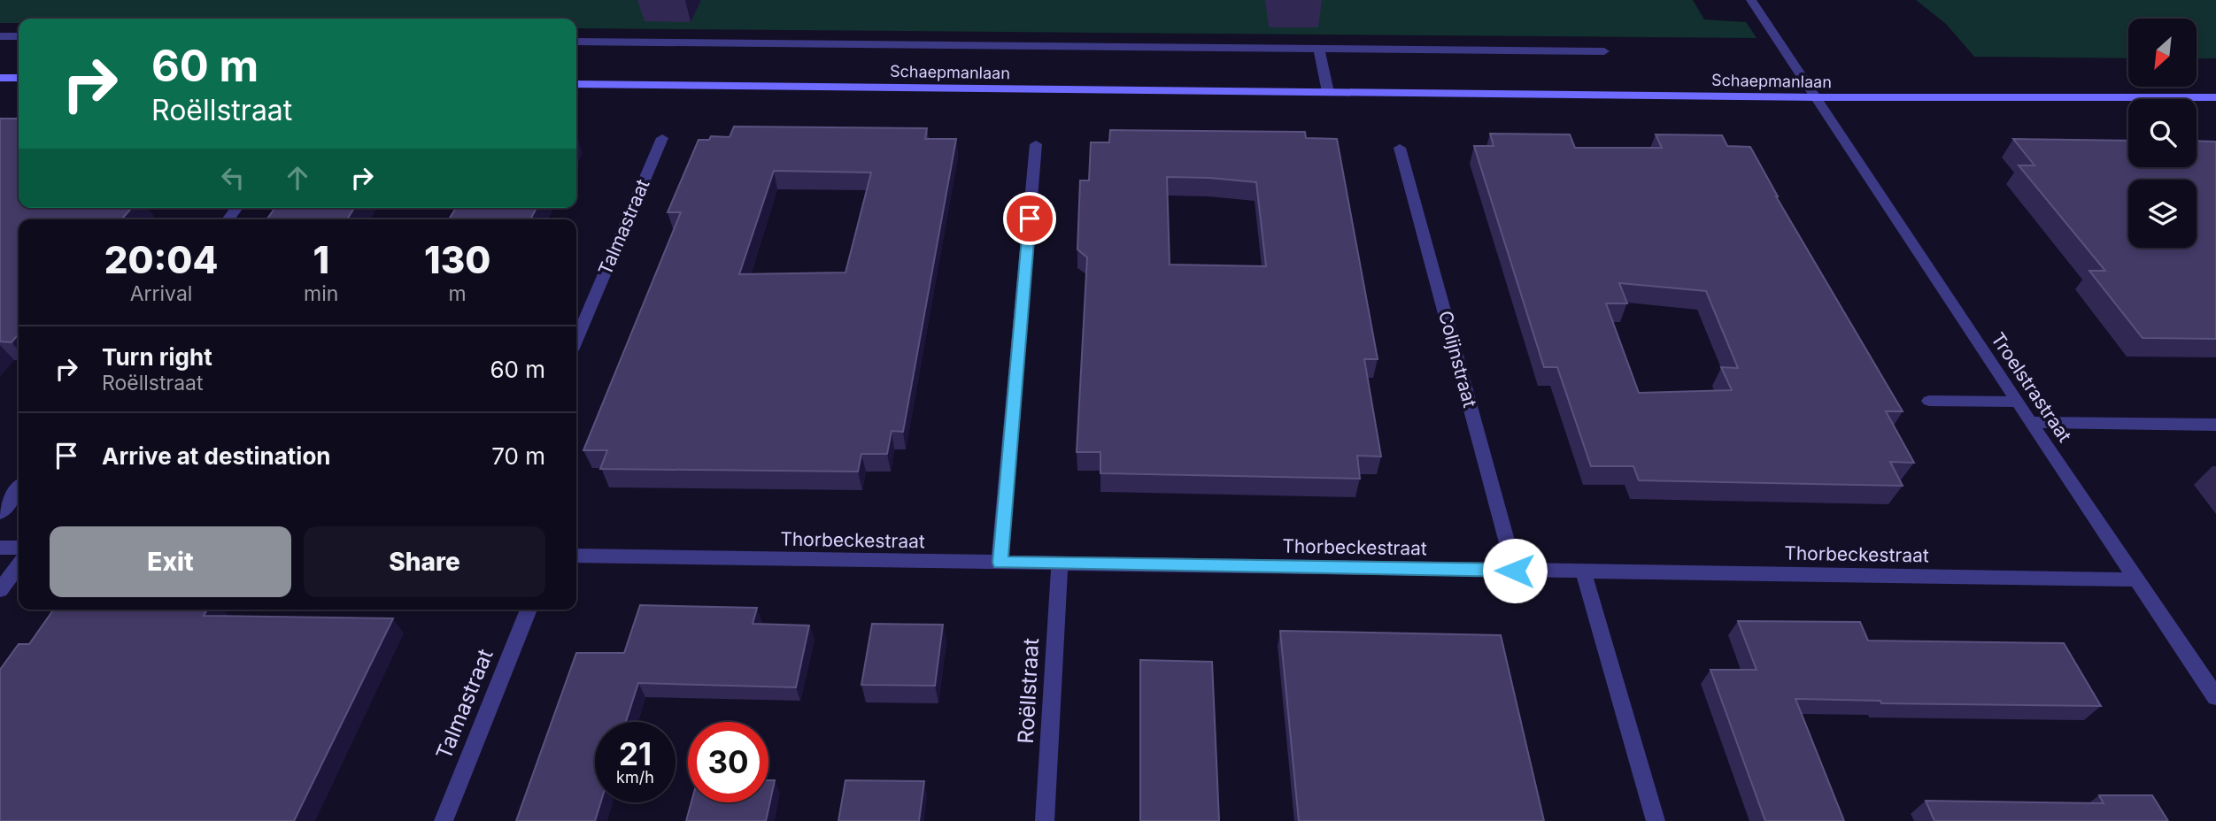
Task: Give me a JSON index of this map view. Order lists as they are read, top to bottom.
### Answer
{
  "streets": {
    "street": [
      "Schaepmanlaan",
      "Talmastraat",
      "Colijnstraat",
      "Troelstrastraat",
      "Thorbeckestraat",
      "Roëllstraat"
    ]
  },
  "crossings": [
    ["Schaepmanlaan", "Troelstrastraat"],
    ["Colijnstraat", "Thorbeckestraat"],
    ["Troelstrastraat", "Thorbeckestraat"],
    ["Thorbeckestraat", "Roëllstraat"]
  ],
  "north": "bottom left",
  "page": {
    "turn": ["60 m", "Roëllstraat"],
    "eta": [
      "20:04",
      "Arrival",
      "1",
      "min",
      "130",
      "m"
    ],
    "list": [
      {
        "name": "Turn right",
        "note": "Roëllstraat",
        "value": "60 m"
      },
      {
        "name": "Arrive at destination",
        "value": "70 m"
      }
    ],
    "buttons": ["Exit", "Share"],
    "speed": "21 km/h",
    "limit": "30"
  }
}
